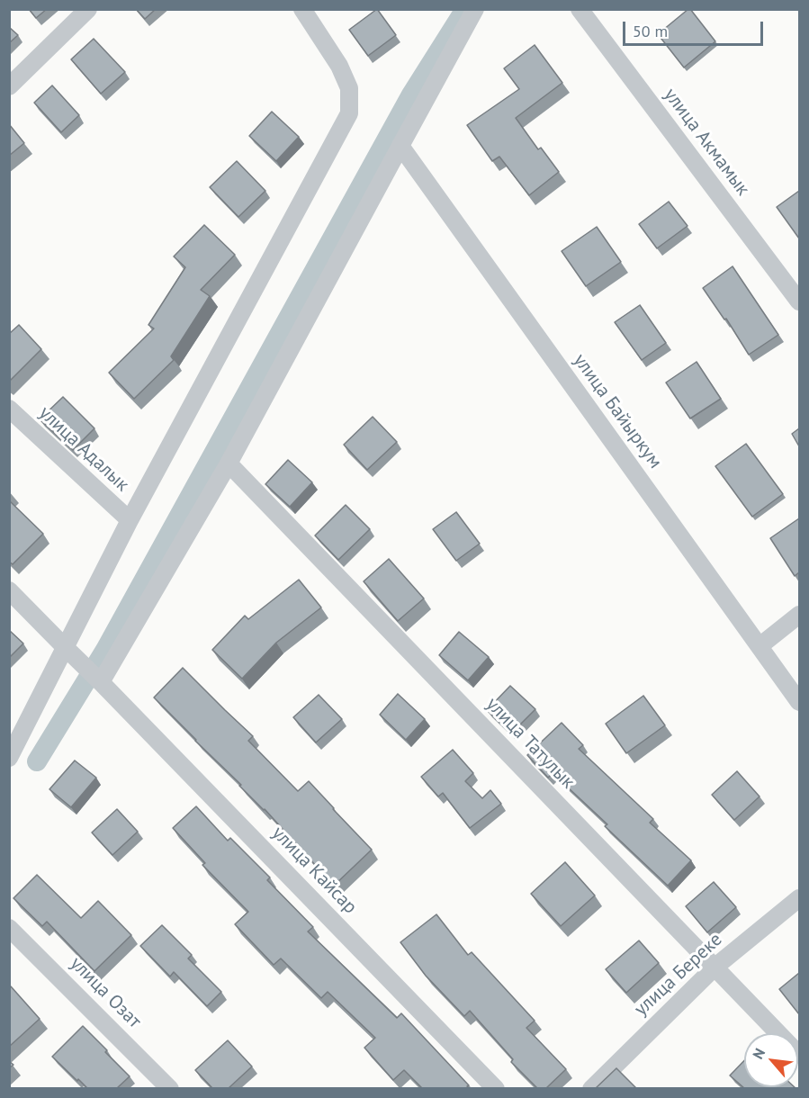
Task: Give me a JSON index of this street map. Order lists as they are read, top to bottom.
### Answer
{
  "streets": {
    "street": [
      "улица Акмамык",
      "улица Байыркум",
      "улица Адалык",
      "улица Татулык",
      "улица Кайсар",
      "улица Береке",
      "улица Озат"
    ]
  },
  "crossings": [
    ["улица Татулык", "улица Береке"]
  ],
  "scale_bar": "50 m",
  "north": "top left"
}
